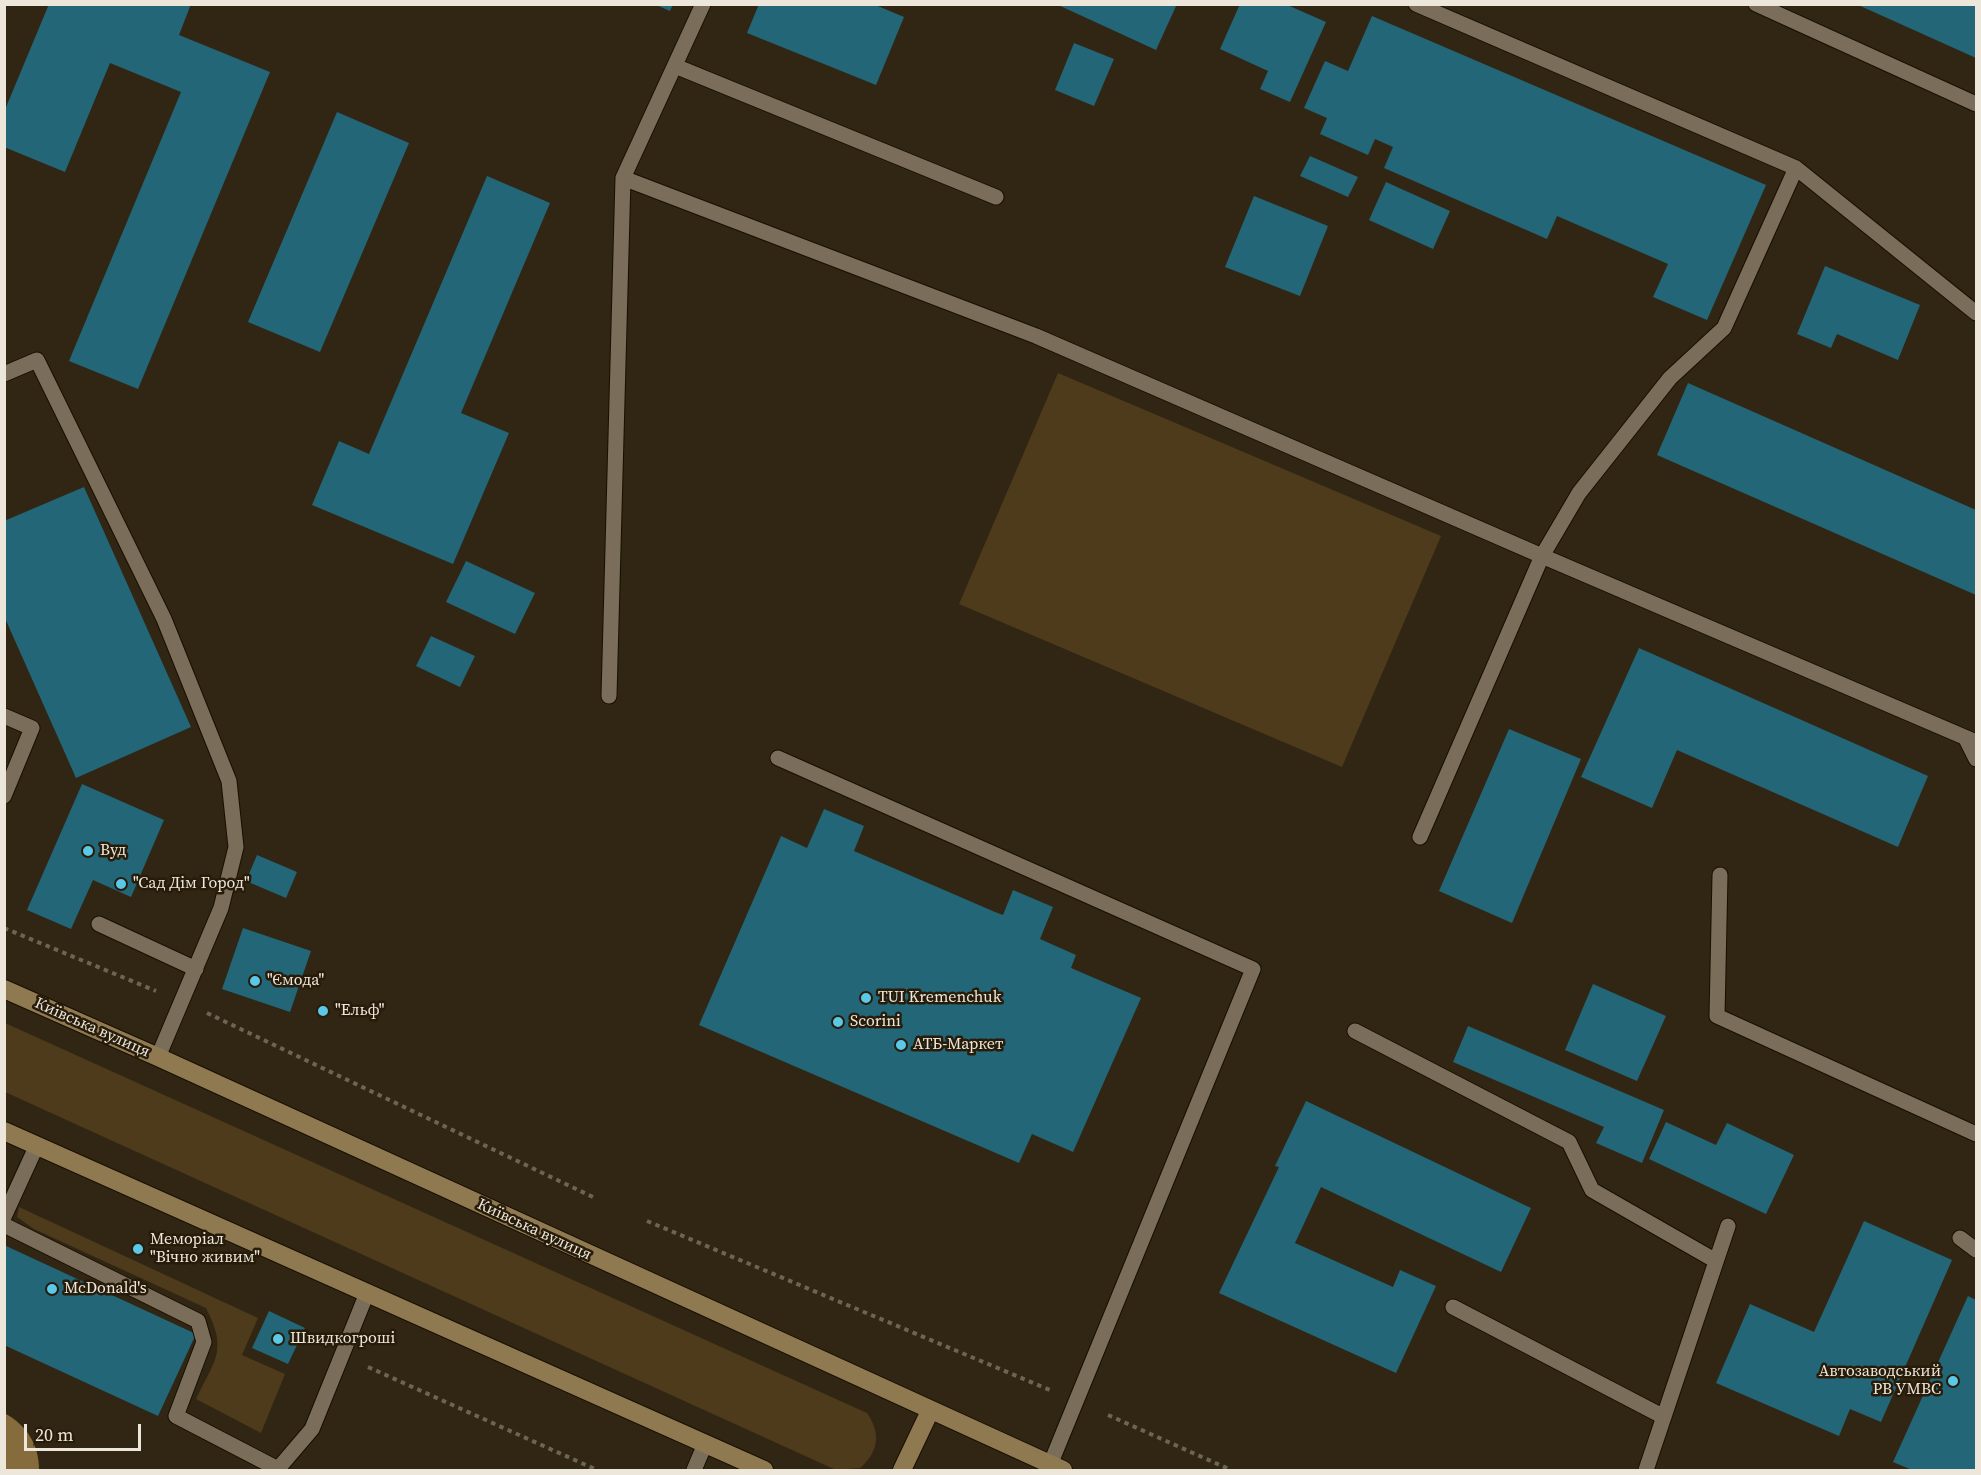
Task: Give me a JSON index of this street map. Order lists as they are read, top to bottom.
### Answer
{
  "streets": {
    "main road": ["Київська вулиця"]
  },
  "places": [
    "Вуд",
    "\"Сад Дім Город\"",
    "\"Ємода\"",
    "TUI Kremenchuk",
    "\"Ельф\"",
    "Scorini",
    "АТБ-Маркет",
    "Меморіал \"Вічно живим\"",
    "McDonald's",
    "Швидкогроші",
    "Автозаводський РВ УМВС"
  ],
  "scale_bar": "20 m"
}
